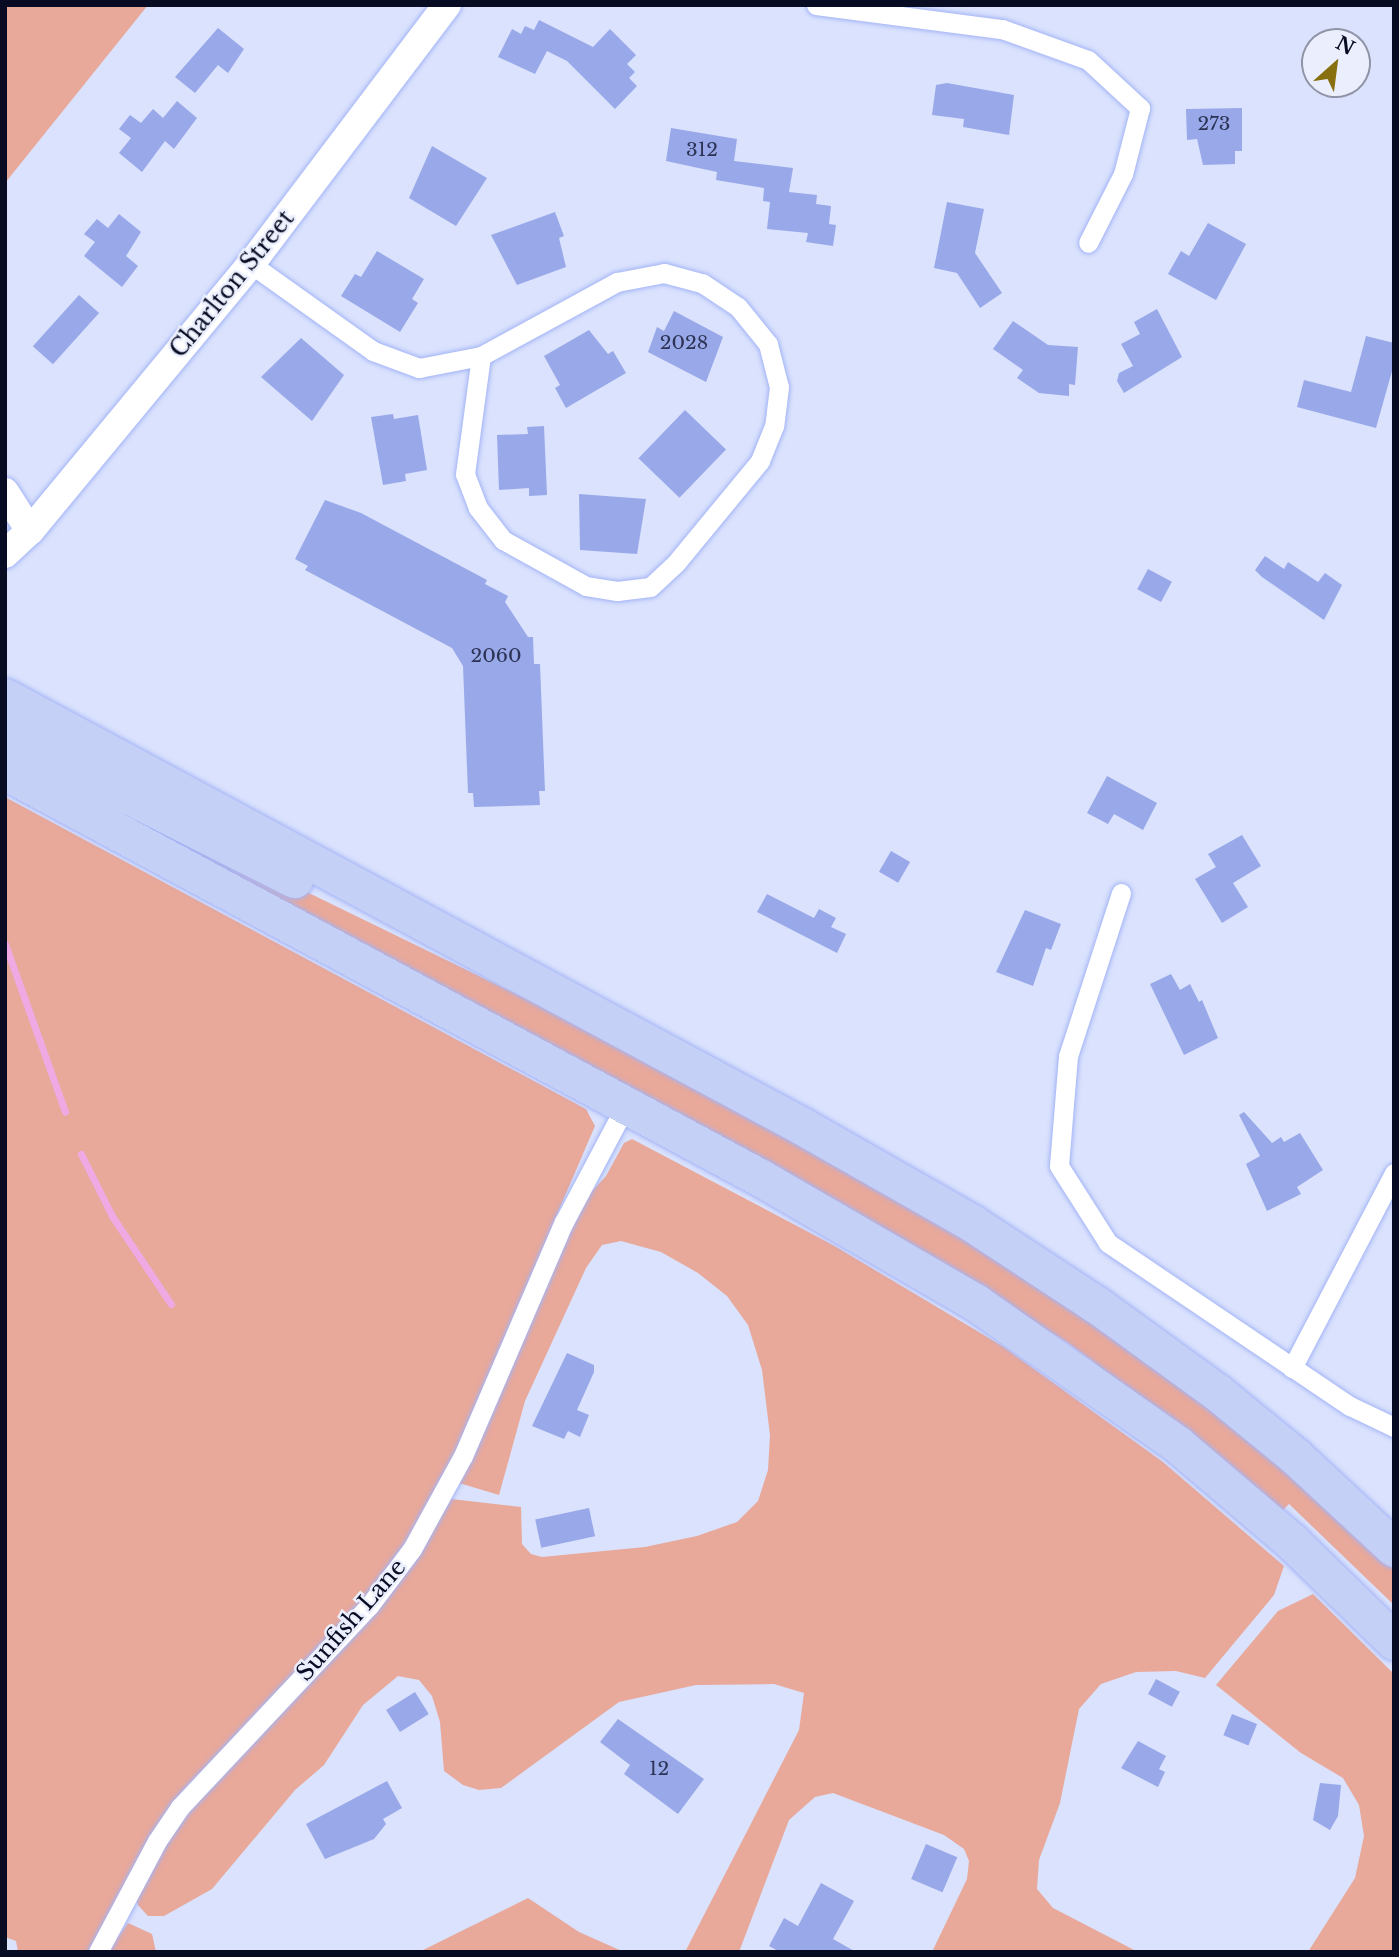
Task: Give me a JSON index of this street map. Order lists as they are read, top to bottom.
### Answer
{
  "streets": {
    "street": ["Charlton Street", "Sunfish Lane"]
  },
  "house_numbers": [
    "273",
    "312",
    "2028",
    "2060",
    "12"
  ],
  "north": "top right"
}
